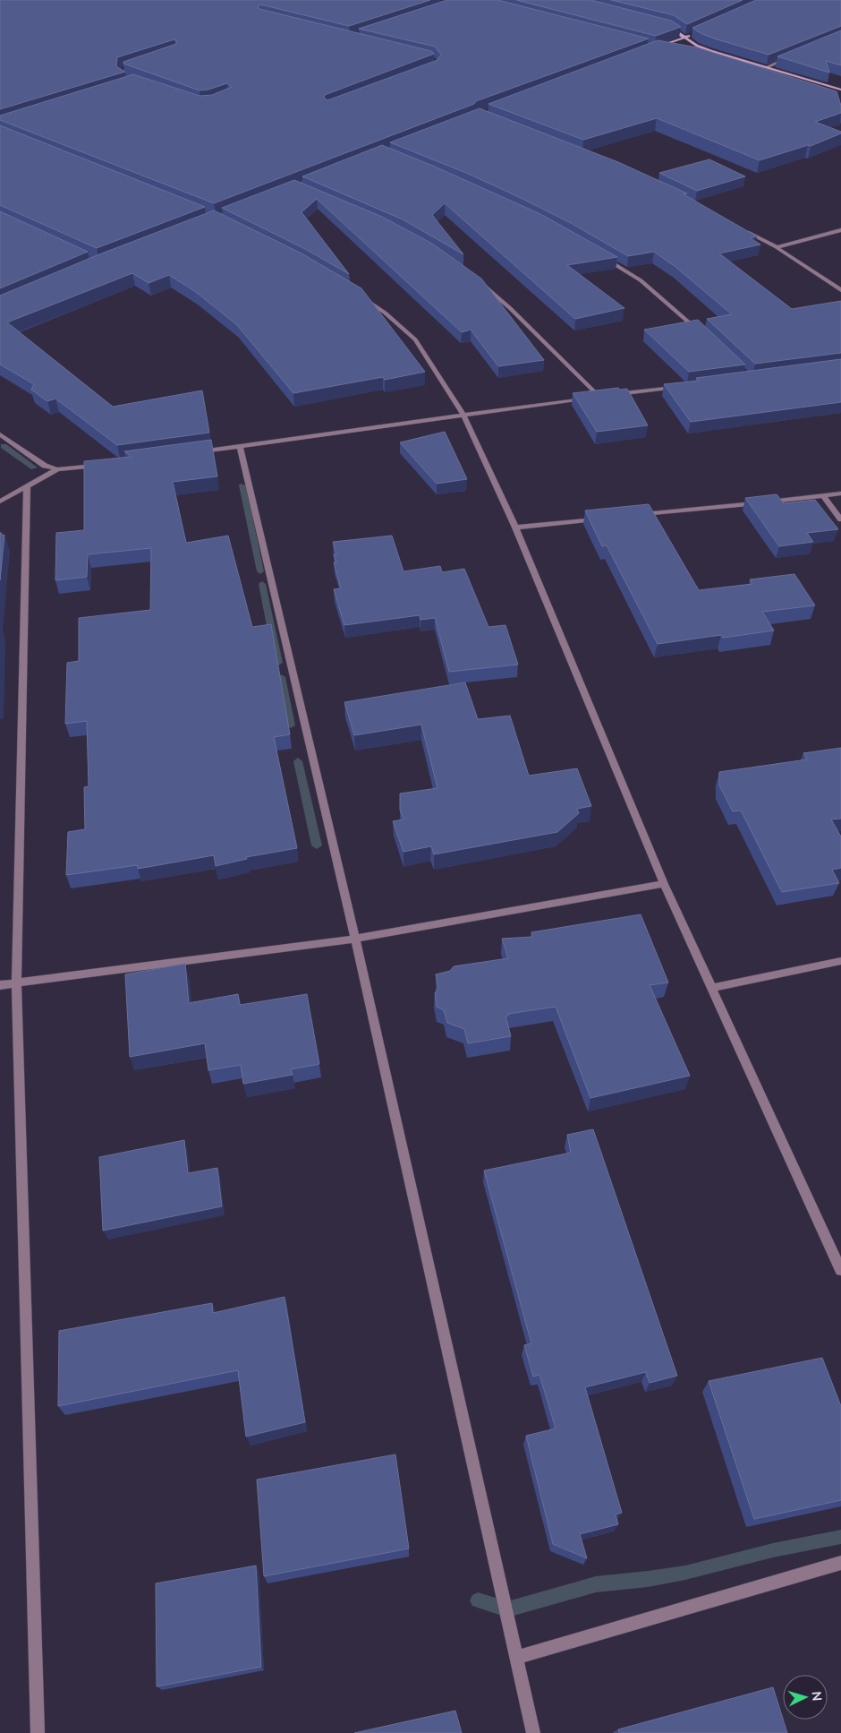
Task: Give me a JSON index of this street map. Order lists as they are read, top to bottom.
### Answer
{
  "north": "right"
}
